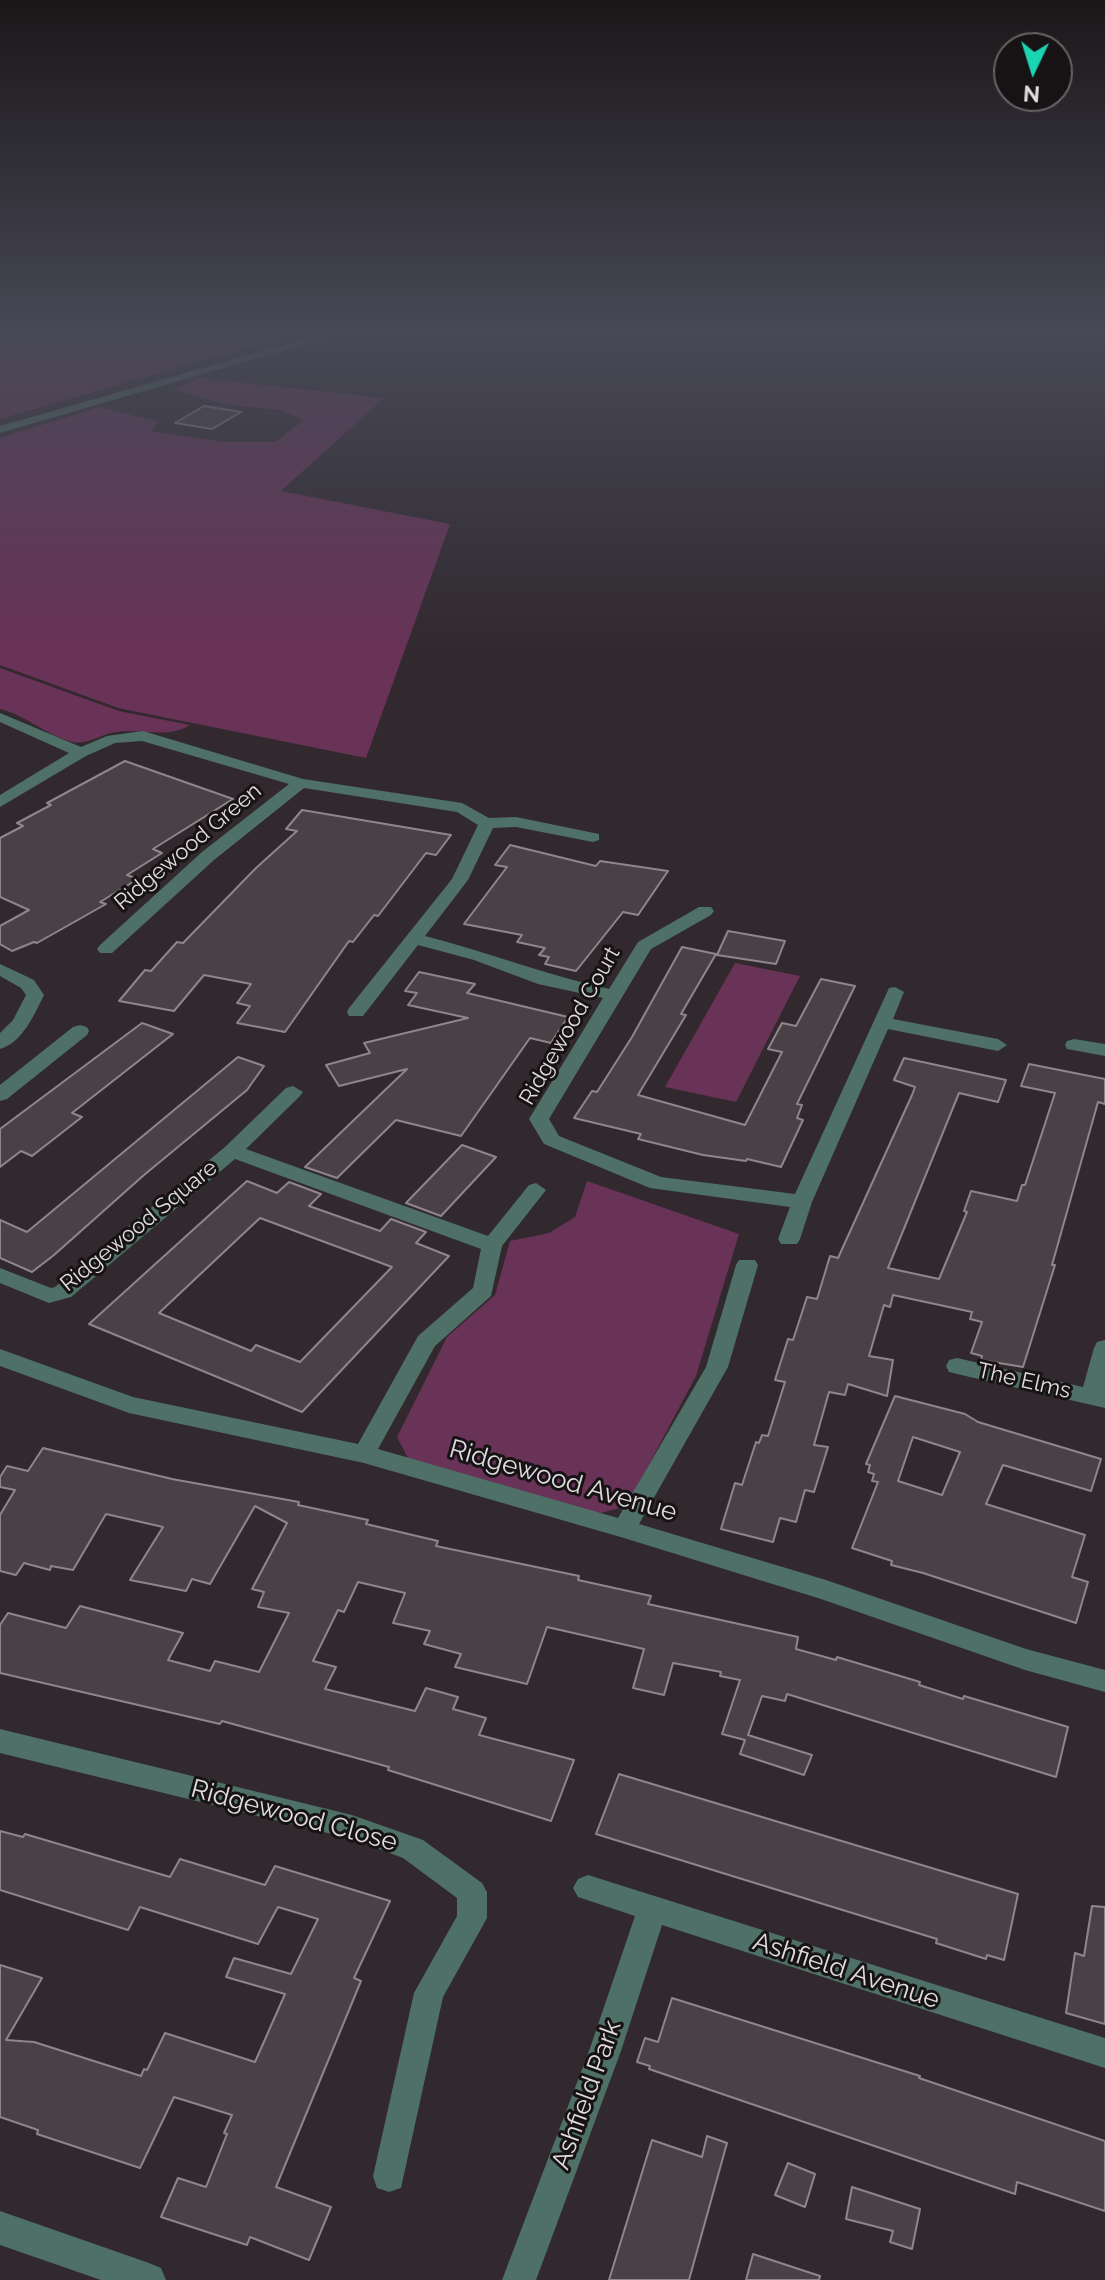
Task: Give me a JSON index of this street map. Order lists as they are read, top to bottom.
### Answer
{
  "streets": {
    "street": [
      "Ridgewood Green",
      "Ridgewood Court",
      "Ridgewood Square",
      "The Elms",
      "Ridgewood Avenue",
      "Ridgewood Close",
      "Ashfield Avenue",
      "Ashfield Park"
    ]
  },
  "crossings": [
    ["Ashfield Avenue", "Ashfield Park"]
  ],
  "north": "bottom"
}
